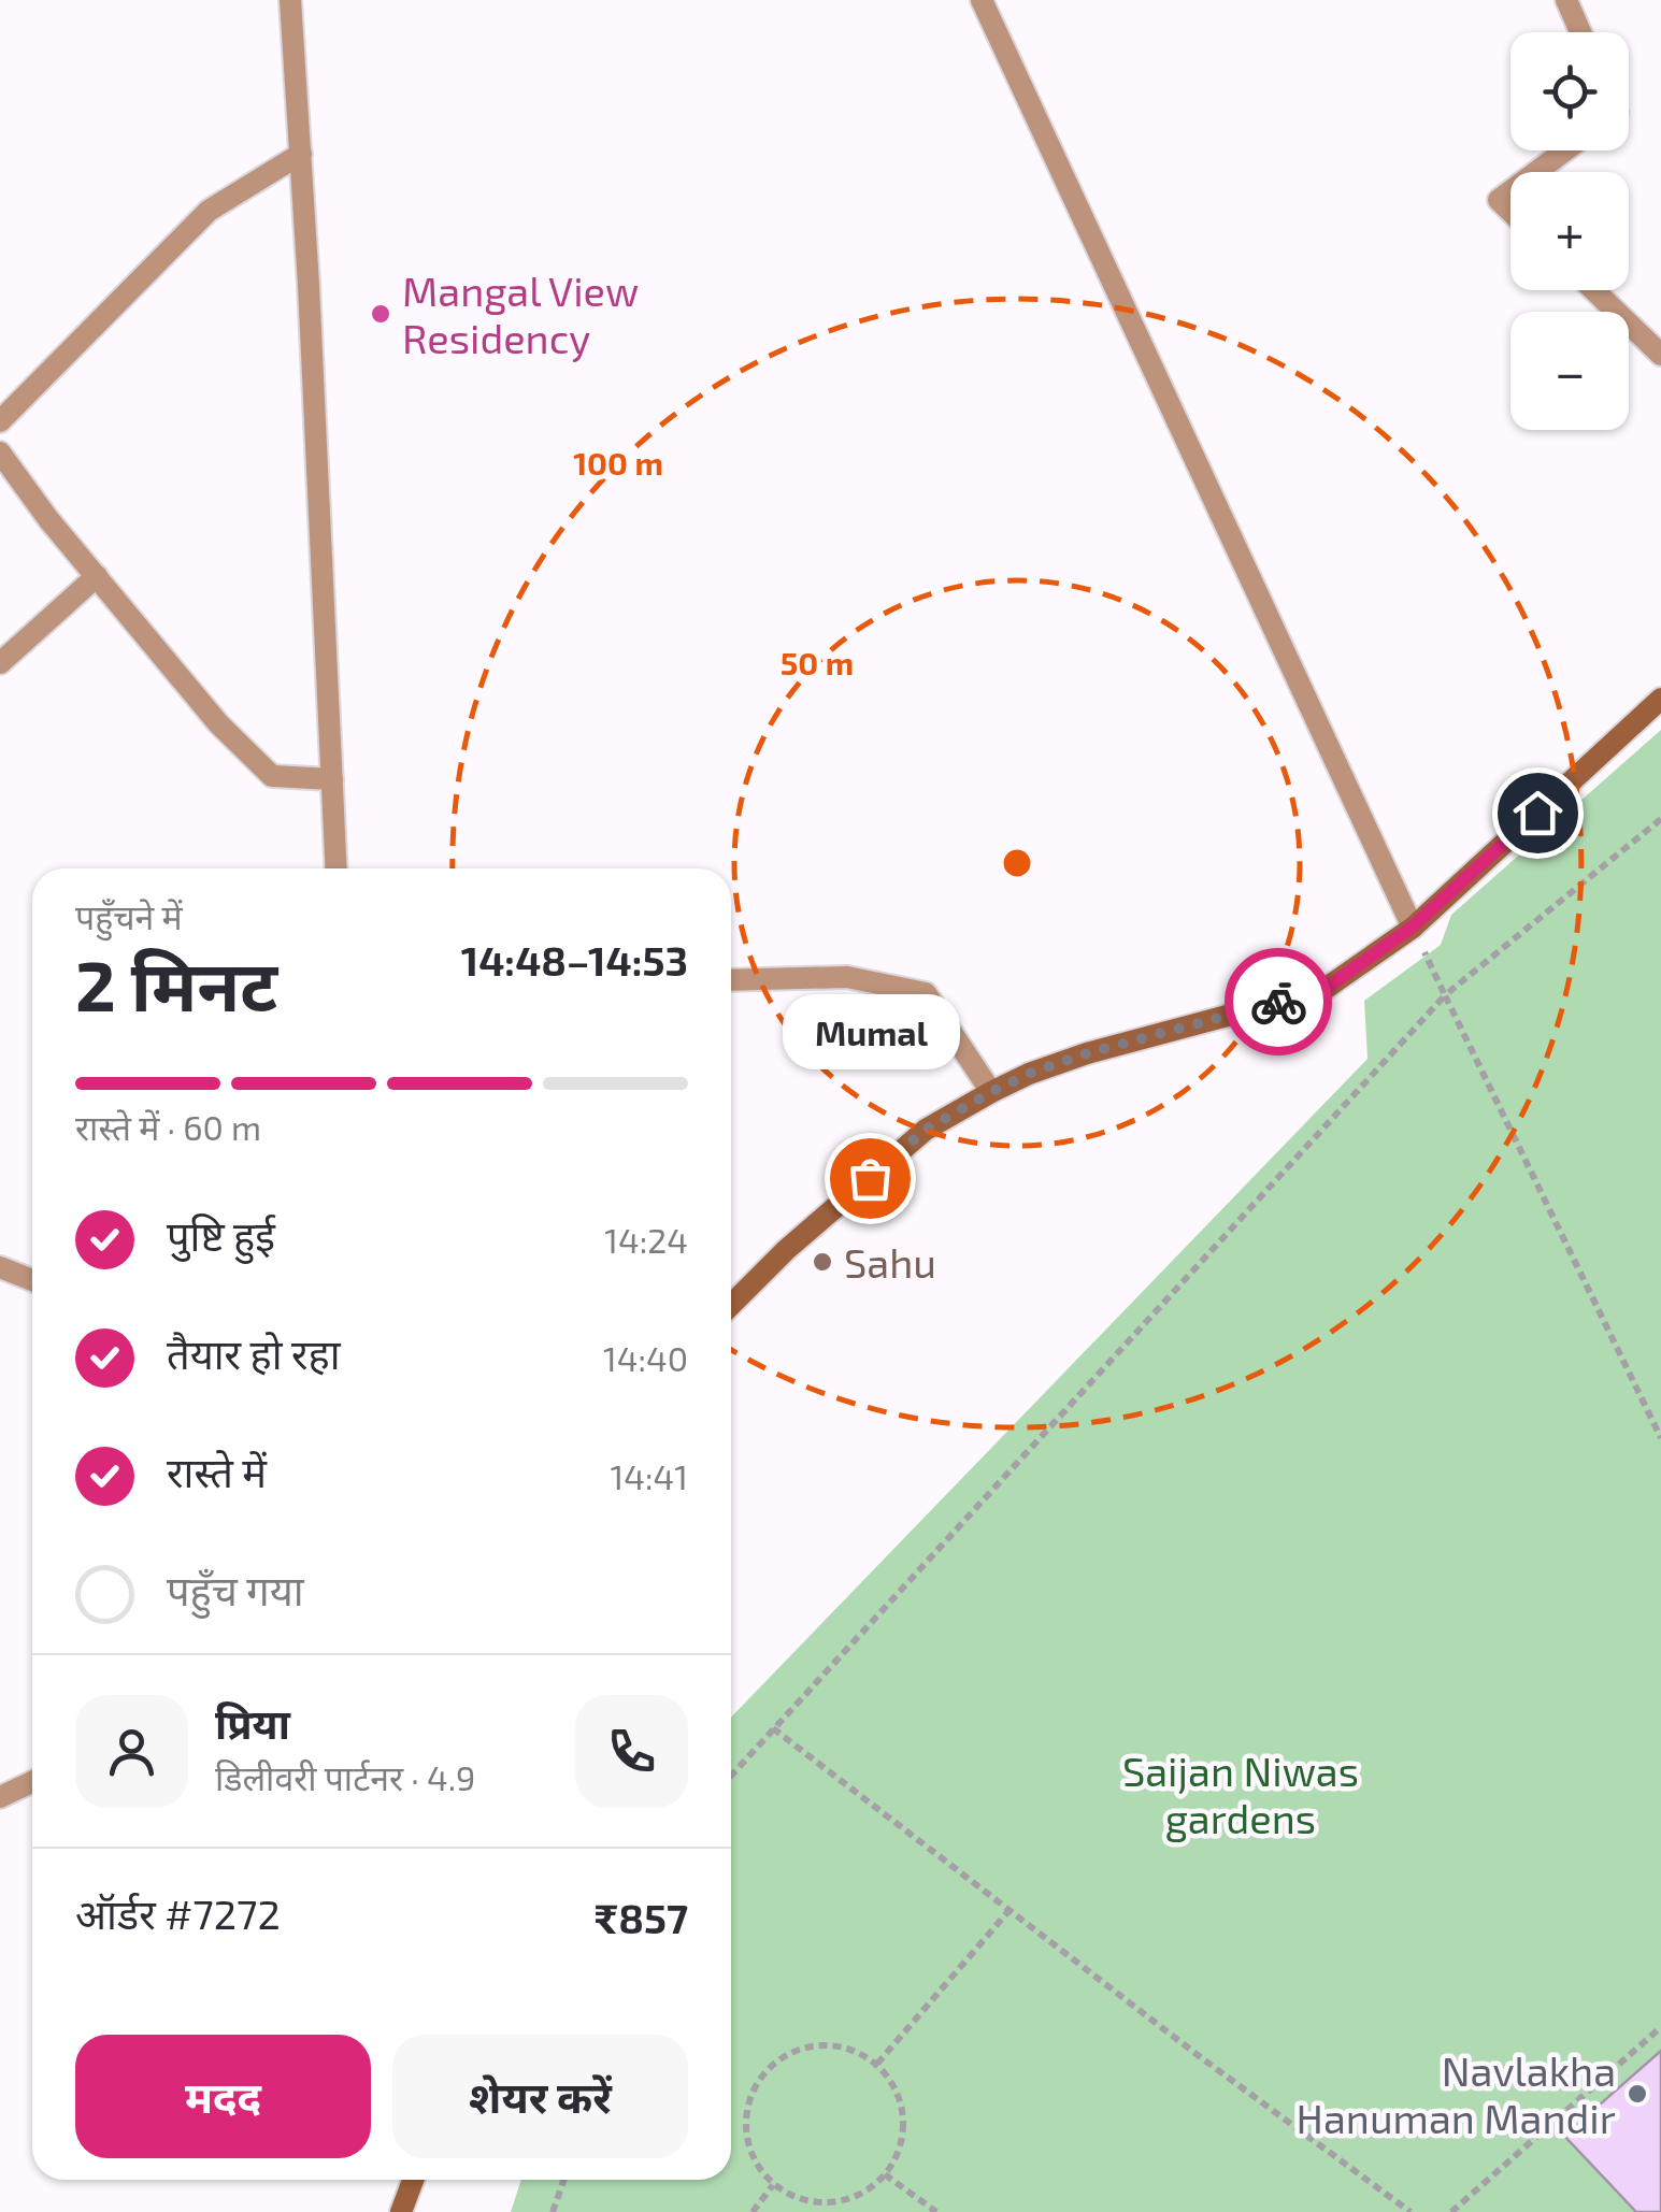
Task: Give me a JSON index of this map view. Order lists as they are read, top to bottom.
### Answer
{
  "parks": ["Saijan Niwas gardens"],
  "places": [
    "Mangal View Residency",
    "Mumal",
    "Sahu",
    "Navlakha Hanuman Mandir"
  ],
  "page": {
    "map_buttons": ["+", "−"],
    "heading": ["2 मिनट", "पहुँचने में", "14:48–14:53"],
    "panel": [
      "प्रिया",
      "डिलीवरी पार्टनर · 4.9",
      "ऑर्डर #7272",
      "₹857"
    ],
    "bubble": "Mumal",
    "bar": "रास्ते में · 60 m",
    "list": [
      ["पुष्टि हुई", "14:24"],
      ["तैयार हो रहा", "14:40"],
      ["रास्ते में", "14:41"],
      "पहुँच गया"
    ],
    "buttons": ["मदद", "शेयर करें"]
  },
  "rings": ["100 m", "50 m"]
}
